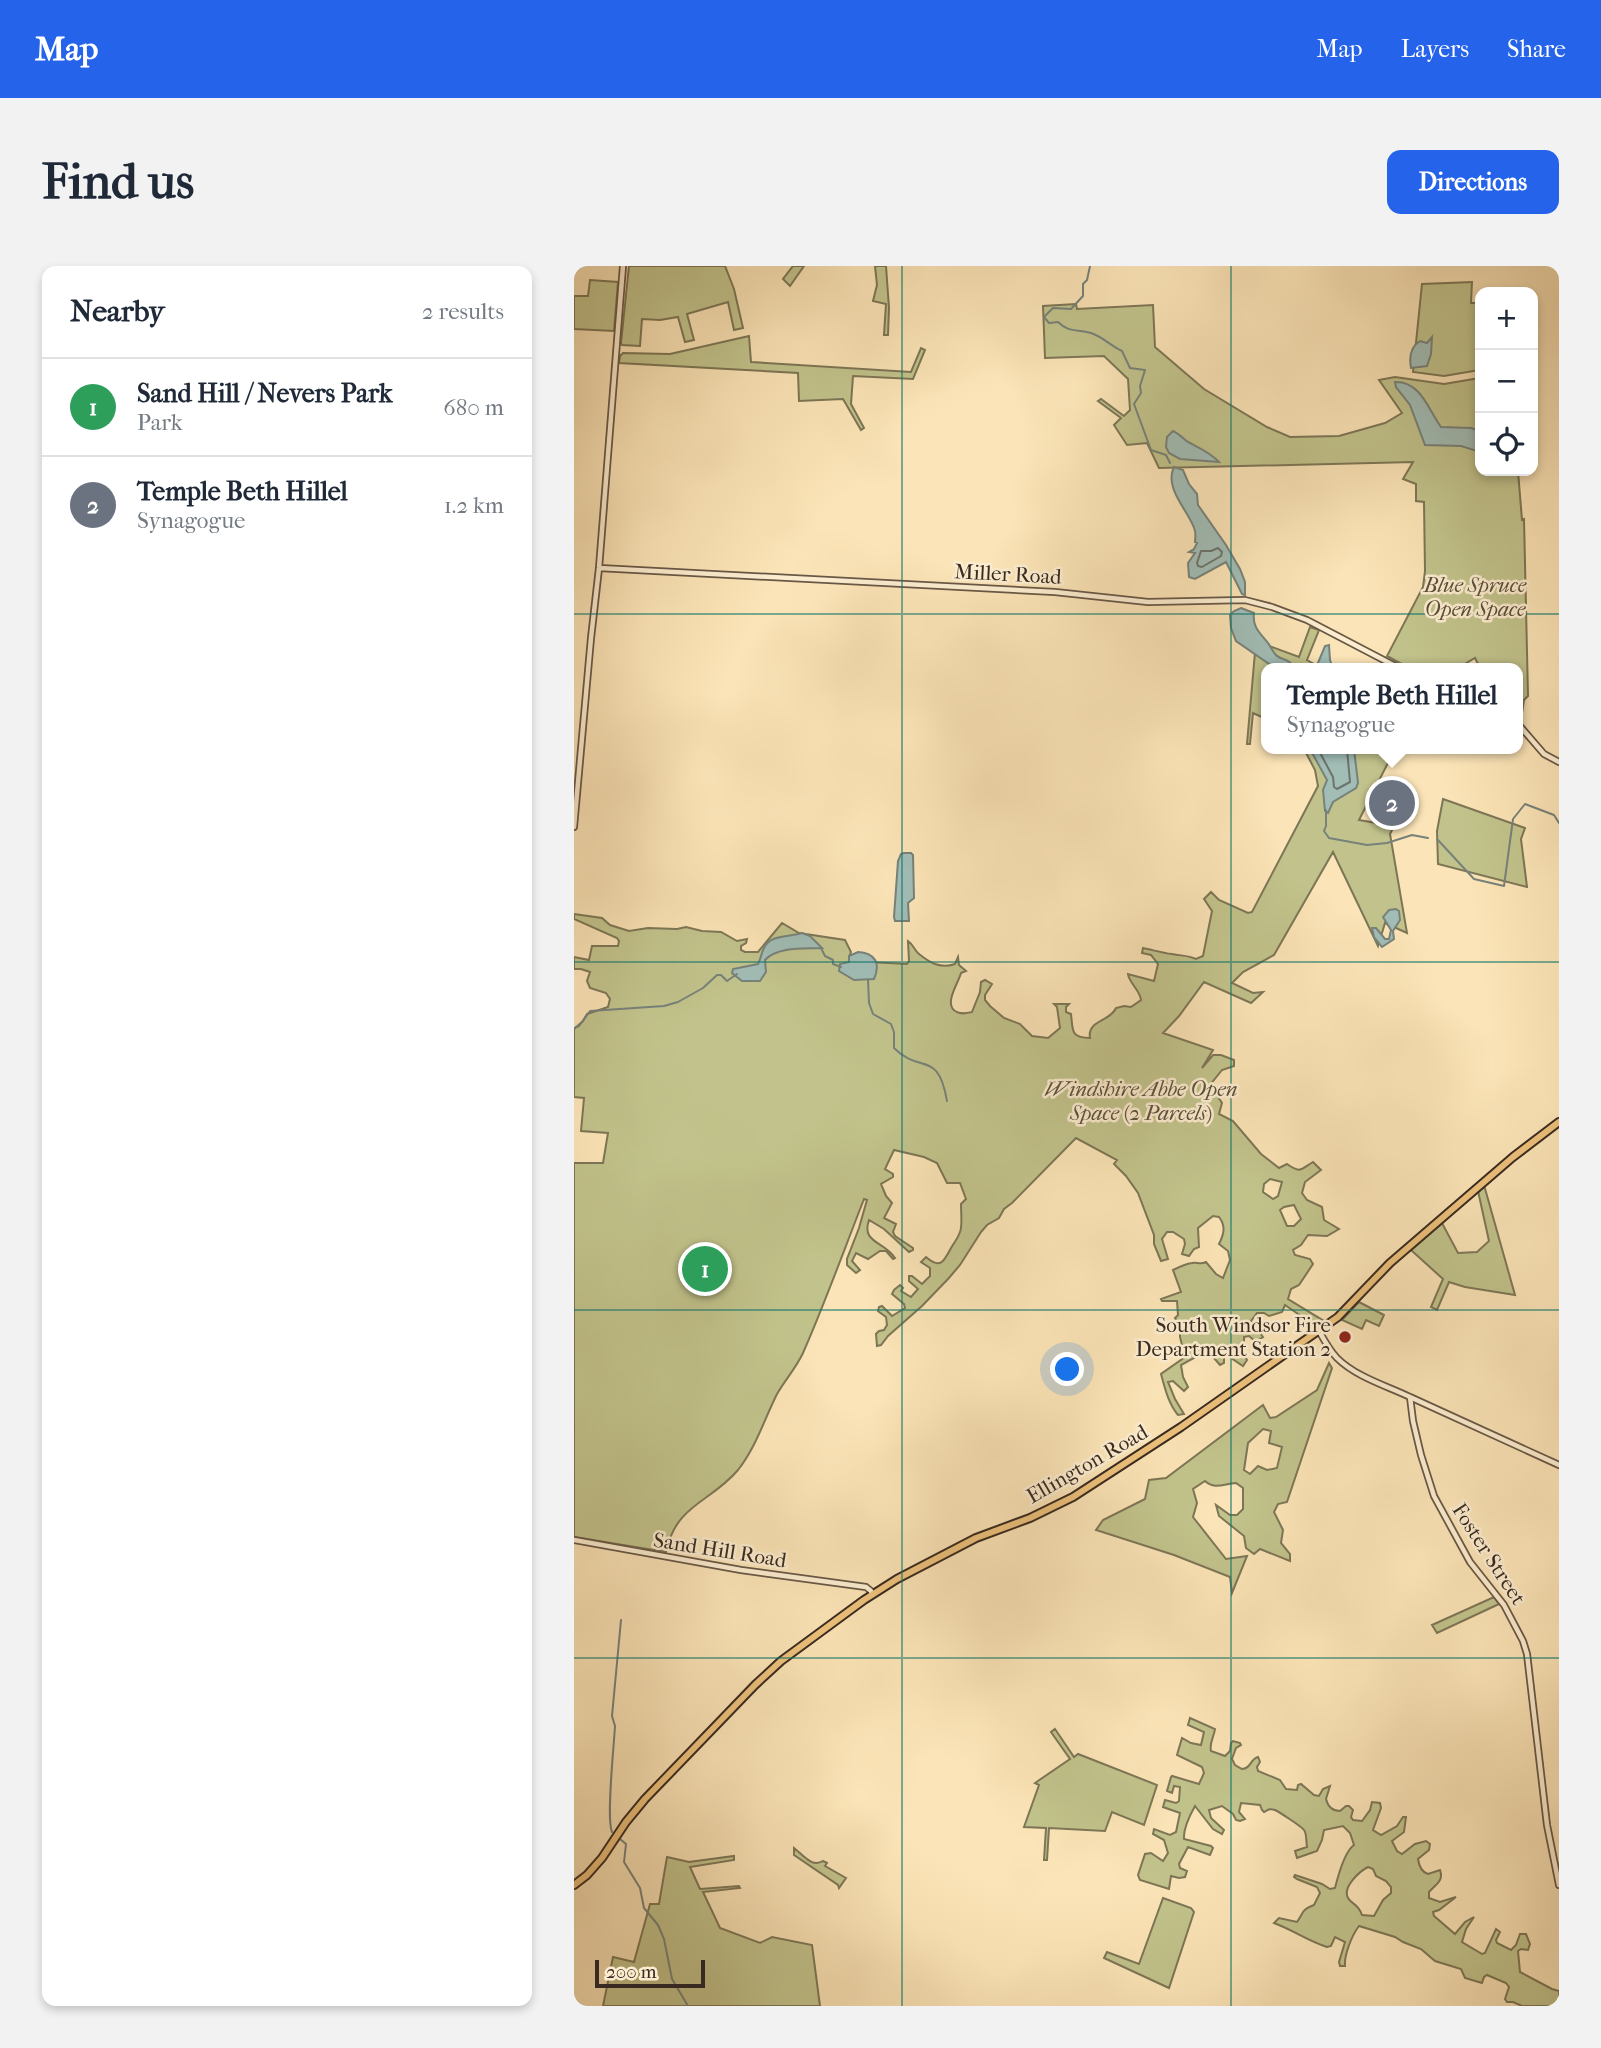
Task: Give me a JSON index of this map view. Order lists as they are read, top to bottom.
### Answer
{
  "streets": {
    "main road": ["Ellington Road"],
    "street": ["Miller Road", "Sand Hill Road", "Foster Street"]
  },
  "crossings": [
    ["Ellington Road", "Sand Hill Road"]
  ],
  "parks": ["Blue Spruce Open Space", "Windshire Abbe Open Space (2 Parcels)"],
  "places": ["South Windsor Fire Department Station 2"],
  "scale_bar": "200 m",
  "page": {
    "header": "Map",
    "nav": ["Map", "Layers", "Share"],
    "buttons": "Directions",
    "title": "Find us",
    "heading": ["Nearby", "2 results"],
    "map_buttons": ["+", "−"],
    "list": [
      {
        "mark": "1",
        "name": "Sand Hill / Nevers Park",
        "note": "Park",
        "value": "680 m"
      },
      {
        "mark": "2",
        "name": "Temple Beth Hillel",
        "note": "Synagogue",
        "value": "1.2 km"
      }
    ],
    "popup": ["Temple Beth Hillel", "Synagogue"],
    "pins": ["2", "1"],
    "scale": "200 m"
  }
}
